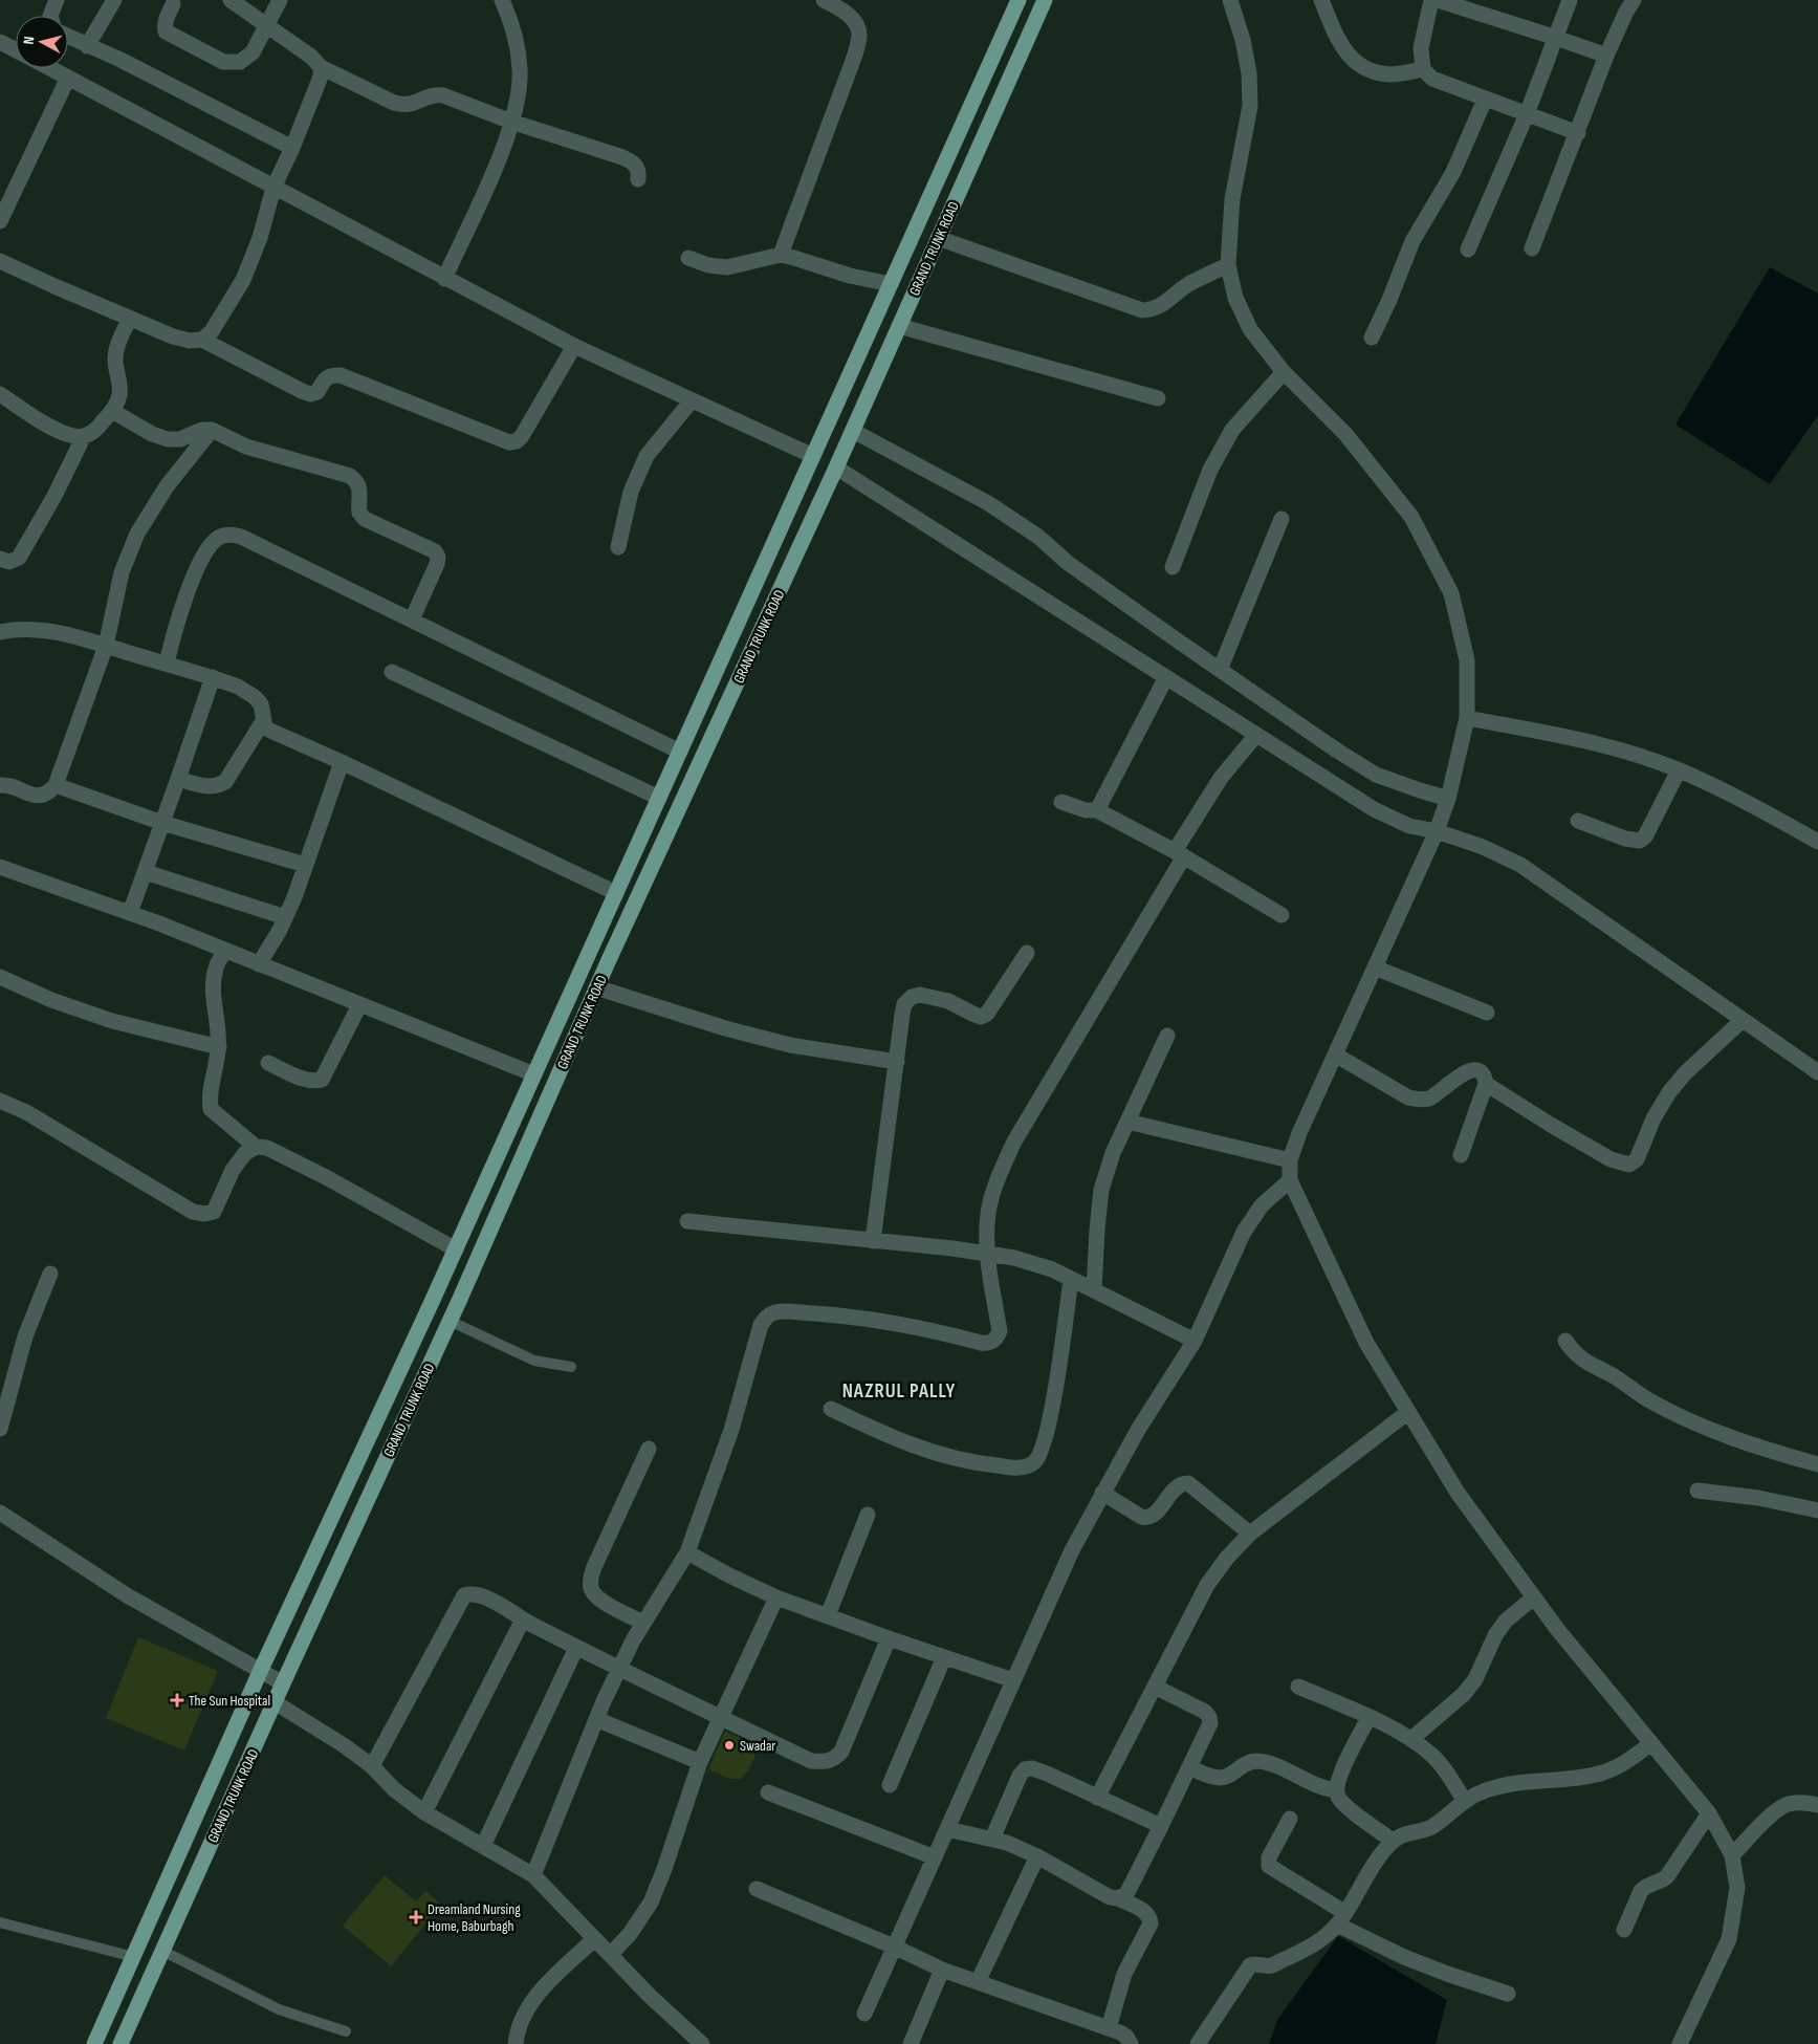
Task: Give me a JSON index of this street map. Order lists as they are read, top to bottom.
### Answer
{
  "streets": {
    "main road": ["GRAND TRUNK ROAD"]
  },
  "districts": ["NAZRUL PALLY"],
  "places": {
    "health": ["The Sun Hospital", "Dreamland Nursing Home, Baburbagh"],
    "other": ["Swadar"]
  },
  "north": "left"
}
